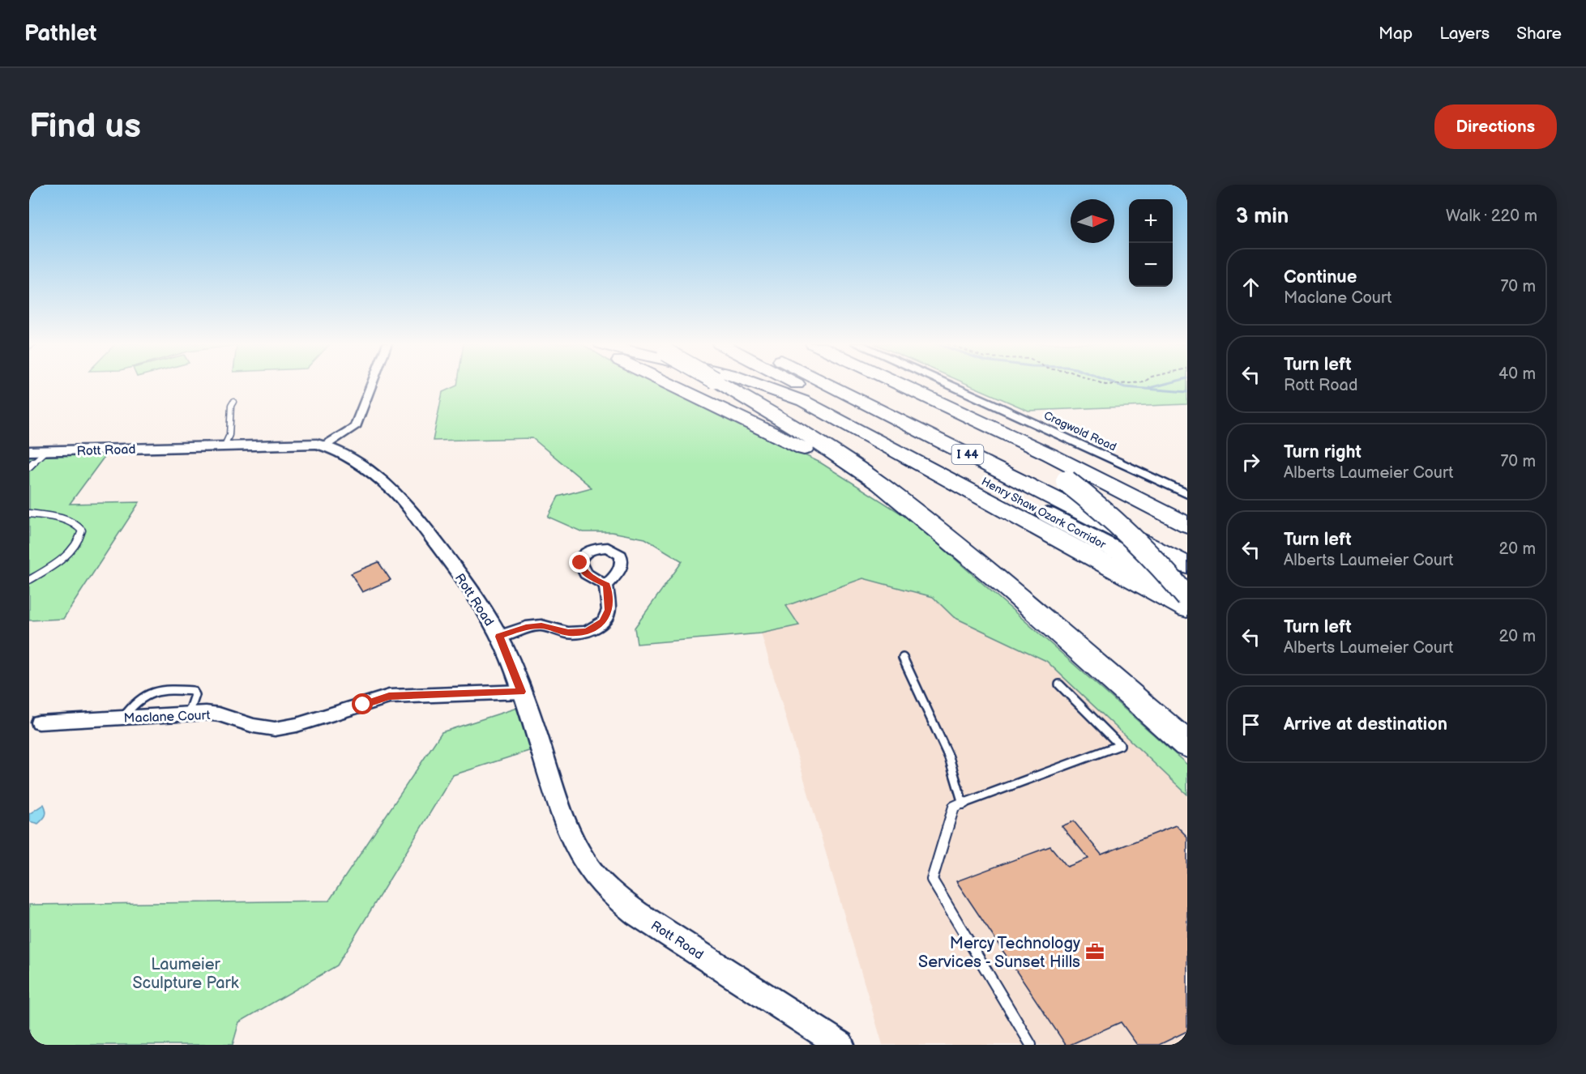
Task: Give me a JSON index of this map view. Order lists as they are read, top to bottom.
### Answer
{
  "streets": {
    "highway": ["I 44", "Henry Shaw Ozark Corridor"],
    "street": ["Cragwold Road", "Rott Road", "Maclane Court"]
  },
  "crossings": [
    ["Rott Road", "Maclane Court"]
  ],
  "parks": ["Laumeier Sculpture Park"],
  "places": {
    "office": ["Mercy Technology Services - Sunset Hills"]
  },
  "north": "right",
  "page": {
    "header": "Pathlet",
    "nav": ["Map", "Layers", "Share"],
    "buttons": "Directions",
    "title": "Find us",
    "heading": ["3 min", "Walk · 220 m"],
    "map_buttons": ["+", "−"],
    "list": [
      ["Continue", "Maclane Court", "70 m"],
      ["Turn left", "Rott Road", "40 m"],
      ["Turn right", "Alberts Laumeier Court", "70 m"],
      ["Turn left", "Alberts Laumeier Court", "20 m"],
      ["Turn left", "Alberts Laumeier Court", "20 m"],
      "Arrive at destination"
    ]
  }
}
